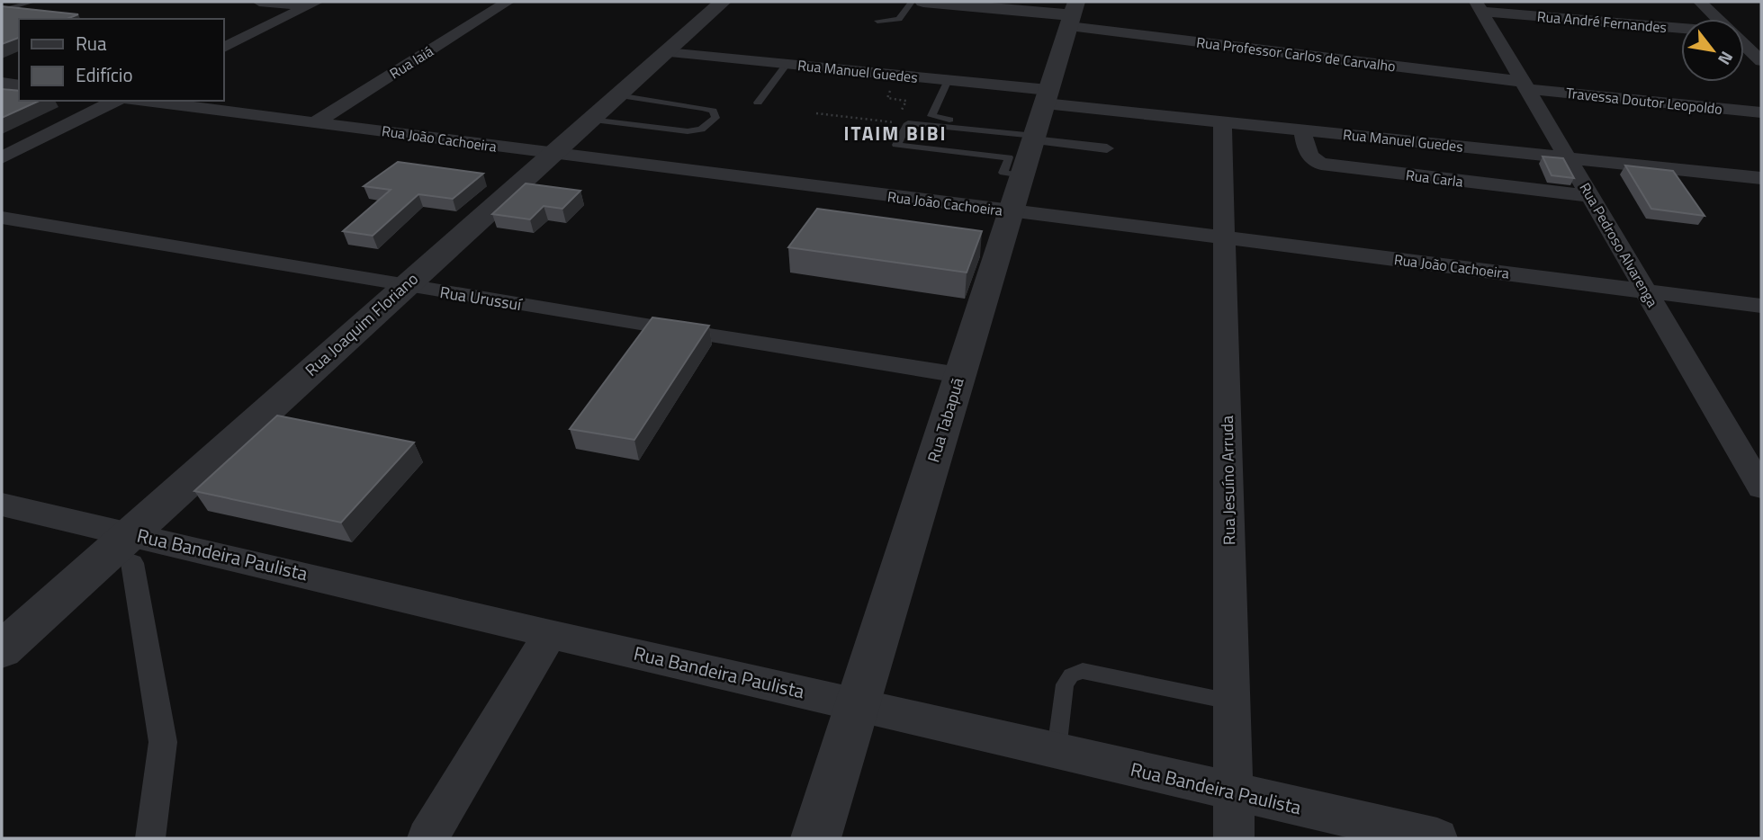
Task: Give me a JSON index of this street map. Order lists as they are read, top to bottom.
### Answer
{
  "streets": {
    "street": [
      "Rua André Fernandes",
      "Rua Professor Carlos de Carvalho",
      "Rua Iaiá",
      "Rua Manuel Guedes",
      "Travessa Doutor Leopoldo",
      "Rua João Cachoeira",
      "Rua Carla",
      "Rua Pedroso Alvarenga",
      "Rua Urussuí",
      "Rua Joaquim Floriano",
      "Rua Tabapuã",
      "Rua Jesuíno Arruda",
      "Rua Bandeira Paulista"
    ]
  },
  "crossings": [
    ["Rua André Fernandes", "Rua Pedroso Alvarenga"],
    ["Rua Professor Carlos de Carvalho", "Travessa Doutor Leopoldo"],
    ["Rua Professor Carlos de Carvalho", "Rua Pedroso Alvarenga"],
    ["Rua Professor Carlos de Carvalho", "Rua Tabapuã"],
    ["Rua Iaiá", "Rua João Cachoeira"],
    ["Rua Manuel Guedes", "Rua Carla"],
    ["Rua Manuel Guedes", "Rua Pedroso Alvarenga"],
    ["Rua Manuel Guedes", "Rua Joaquim Floriano"],
    ["Rua Manuel Guedes", "Rua Tabapuã"],
    ["Rua Manuel Guedes", "Rua Jesuíno Arruda"],
    ["Travessa Doutor Leopoldo", "Rua Pedroso Alvarenga"],
    ["Rua João Cachoeira", "Rua Pedroso Alvarenga"],
    ["Rua João Cachoeira", "Rua Joaquim Floriano"],
    ["Rua João Cachoeira", "Rua Tabapuã"],
    ["Rua João Cachoeira", "Rua Jesuíno Arruda"],
    ["Rua Carla", "Rua Pedroso Alvarenga"],
    ["Rua Urussuí", "Rua Joaquim Floriano"],
    ["Rua Urussuí", "Rua Tabapuã"],
    ["Rua Joaquim Floriano", "Rua Bandeira Paulista"],
    ["Rua Tabapuã", "Rua Bandeira Paulista"],
    ["Rua Jesuíno Arruda", "Rua Bandeira Paulista"]
  ],
  "districts": ["ITAIM BIBI"],
  "legend": ["Rua", "Edifício"],
  "north": "bottom right"
}
